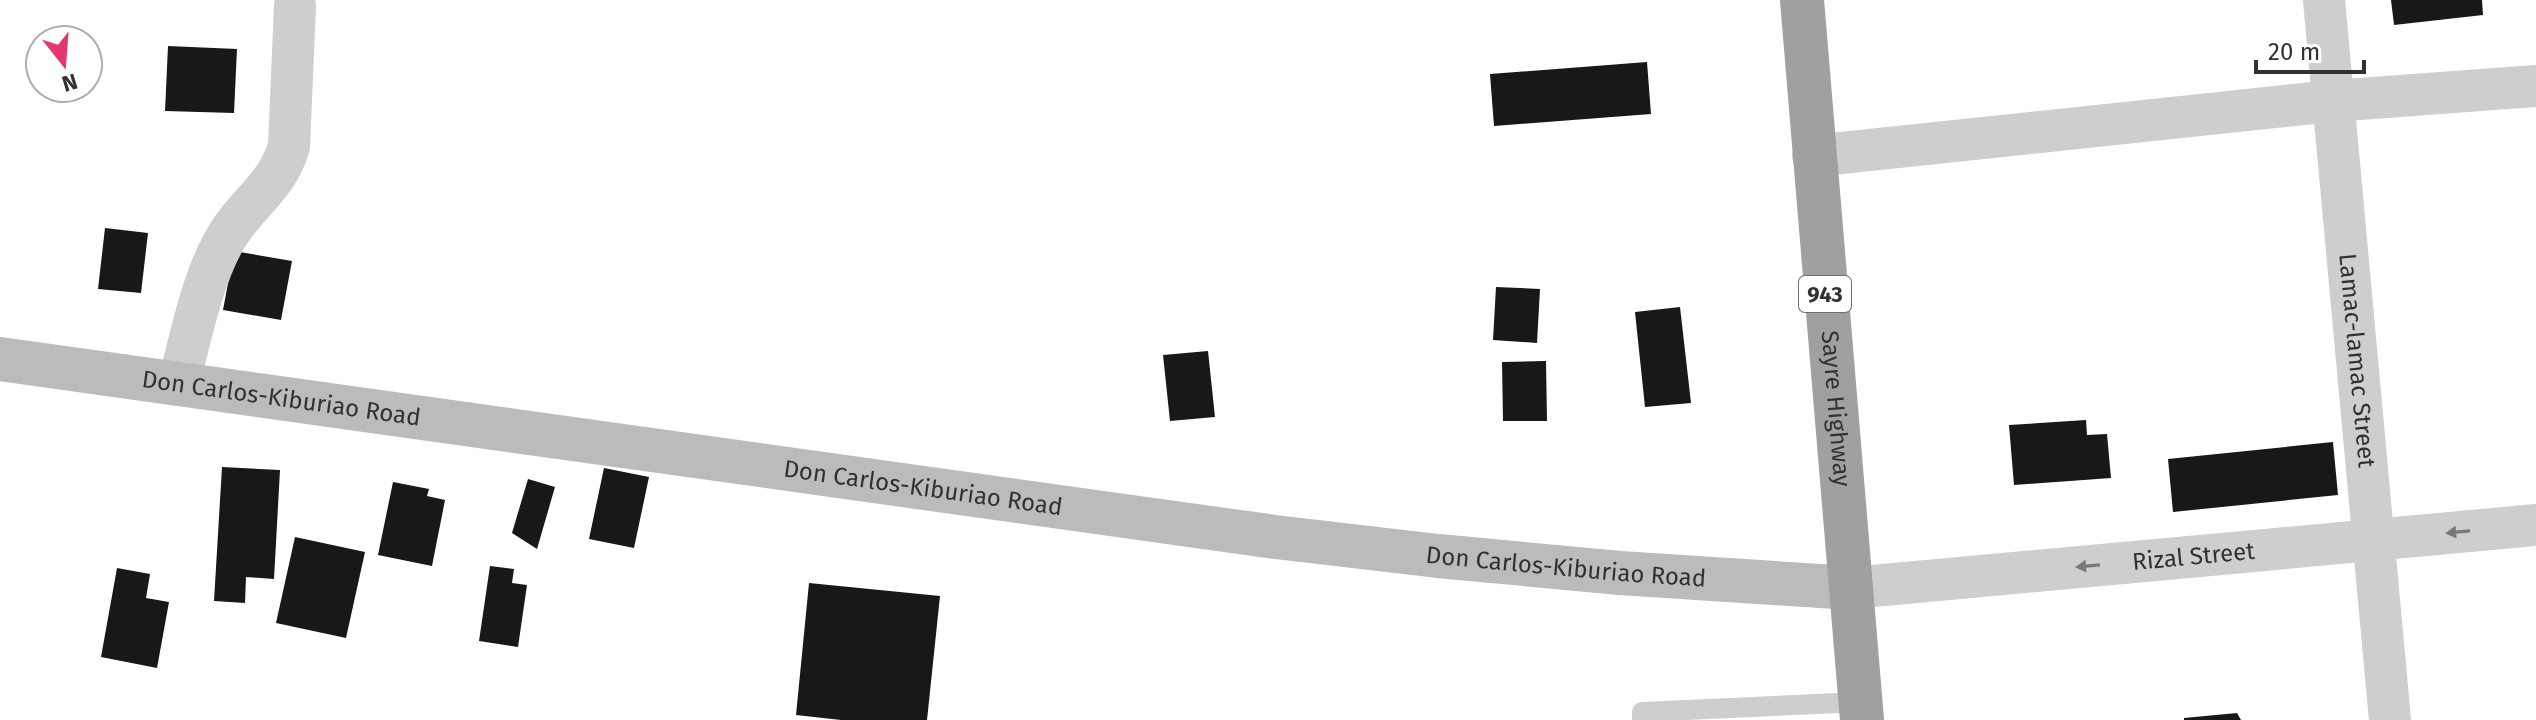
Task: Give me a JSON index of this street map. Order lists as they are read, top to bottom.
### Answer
{
  "streets": {
    "highway": ["943", "Sayre Highway"],
    "main road": ["Don Carlos-Kiburiao Road"],
    "street": ["Lamac-lamac Street", "Rizal Street"]
  },
  "crossings": [
    ["Lamac-lamac Street", "Rizal Street"],
    ["Don Carlos-Kiburiao Road", "Sayre Highway"],
    ["Don Carlos-Kiburiao Road", "Rizal Street"],
    ["Sayre Highway", "Rizal Street"]
  ],
  "one_way": ["Rizal Street"],
  "scale_bar": "20 m",
  "north": "bottom"
}
